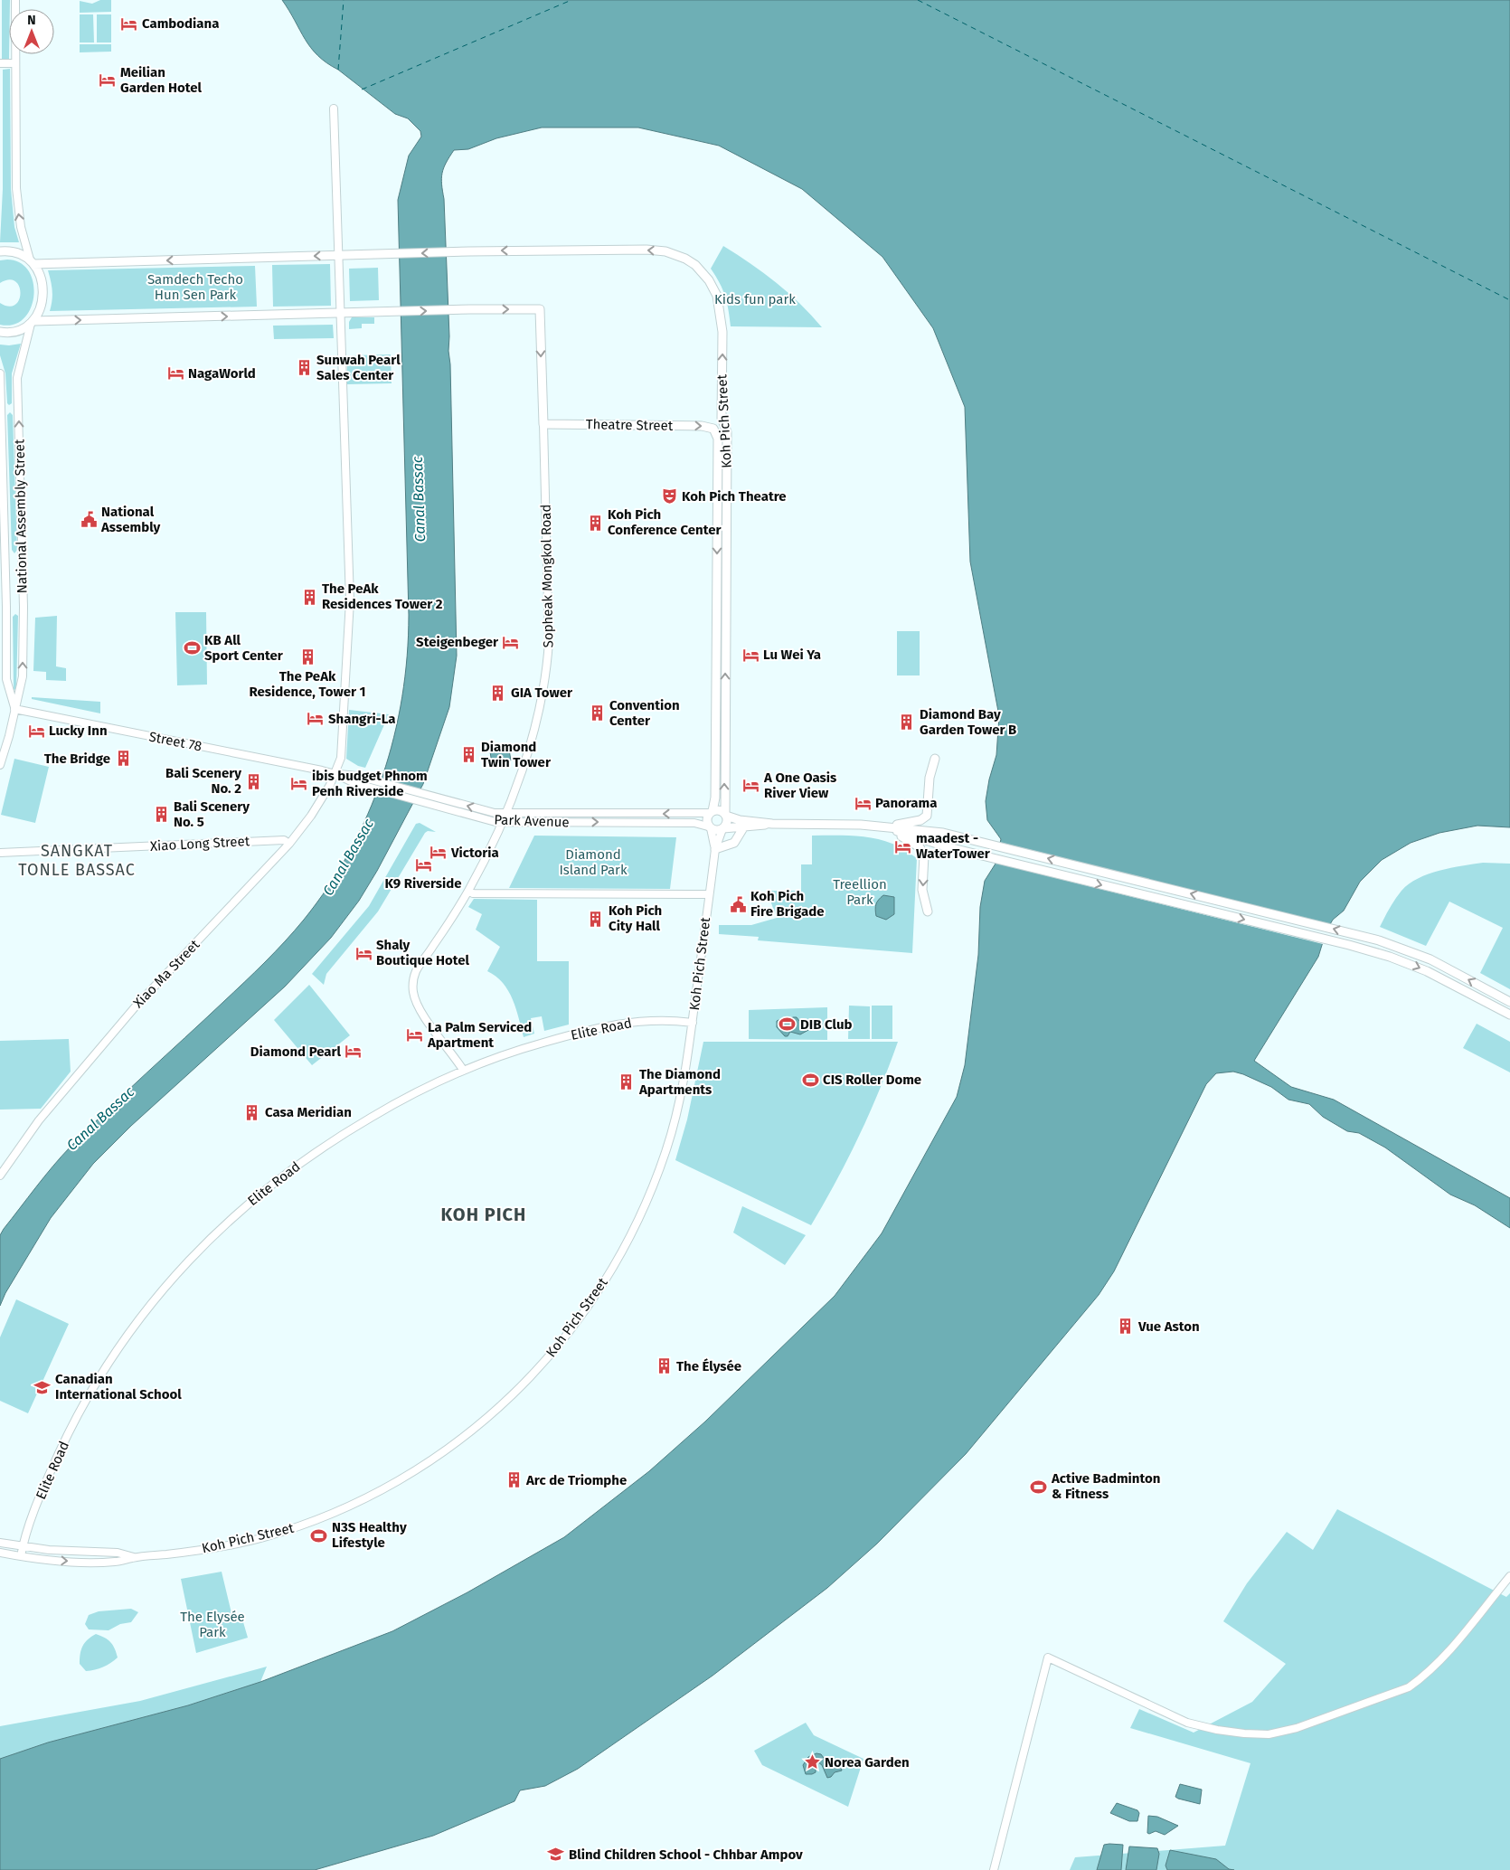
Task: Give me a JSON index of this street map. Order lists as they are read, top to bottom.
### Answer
{
  "streets": {
    "main road": [
      "Koh Pich Street",
      "Theatre Street",
      "National Assembly Street",
      "Sopheak Mongkol Road",
      "Street 78",
      "Park Avenue",
      "Xiao Long Street",
      "Xiao Ma Street",
      "Elite Road"
    ]
  },
  "crossings": [
    ["Koh Pich Street", "Theatre Street"],
    ["Koh Pich Street", "Park Avenue"],
    ["Koh Pich Street", "Xiao Ma Street"],
    ["Koh Pich Street", "Elite Road"],
    ["Theatre Street", "Sopheak Mongkol Road"],
    ["National Assembly Street", "Street 78"],
    ["Sopheak Mongkol Road", "Park Avenue"],
    ["Sopheak Mongkol Road", "Xiao Ma Street"],
    ["Sopheak Mongkol Road", "Elite Road"],
    ["Street 78", "Park Avenue"],
    ["Street 78", "Xiao Ma Street"],
    ["Park Avenue", "Xiao Ma Street"],
    ["Xiao Long Street", "Xiao Ma Street"]
  ],
  "one_way": ["Theatre Street"],
  "districts": ["SANGKAT TONLE BASSAC", "KOH PICH"],
  "water": ["Canal Bassac"],
  "parks": [
    "Samdech Techo Hun Sen Park",
    "Kids fun park",
    "Diamond Island Park",
    "Treellion Park",
    "The Elysée Park"
  ],
  "places": {
    "hotel": [
      "Cambodiana",
      "Meilian Garden Hotel",
      "NagaWorld",
      "Steigenbeger",
      "Lu Wei Ya",
      "Shangri-La",
      "Lucky Inn",
      "ibis budget Phnom Penh Riverside",
      "A One Oasis River View",
      "Panorama",
      "maadest - WaterTower",
      "Victoria",
      "K9 Riverside",
      "Shaly Boutique Hotel",
      "La Palm Serviced Apartment",
      "Diamond Pearl"
    ],
    "building": [
      "Sunwah Pearl Sales Center",
      "Koh Pich Conference Center",
      "The PeAk Residences Tower 2",
      "The PeAk Residence, Tower 1",
      "GIA Tower",
      "Convention Center",
      "Diamond Bay Garden Tower B",
      "Diamond Twin Tower",
      "The Bridge",
      "Bali Scenery No. 2",
      "Bali Scenery No. 5",
      "Koh Pich City Hall",
      "The Diamond Apartments",
      "Casa Meridian",
      "Vue Aston",
      "The Élysée",
      "Arc de Triomphe"
    ],
    "theatre": ["Koh Pich Theatre"],
    "public building": ["National Assembly", "Koh Pich Fire Brigade"],
    "sports": [
      "KB All Sport Center",
      "DIB Club",
      "CIS Roller Dome",
      "Active Badminton & Fitness",
      "N3S Healthy Lifestyle"
    ],
    "school or university": ["Canadian International School", "Blind Children School - Chhbar Ampov"],
    "place": ["Norea Garden"]
  },
  "north": "top"
}
